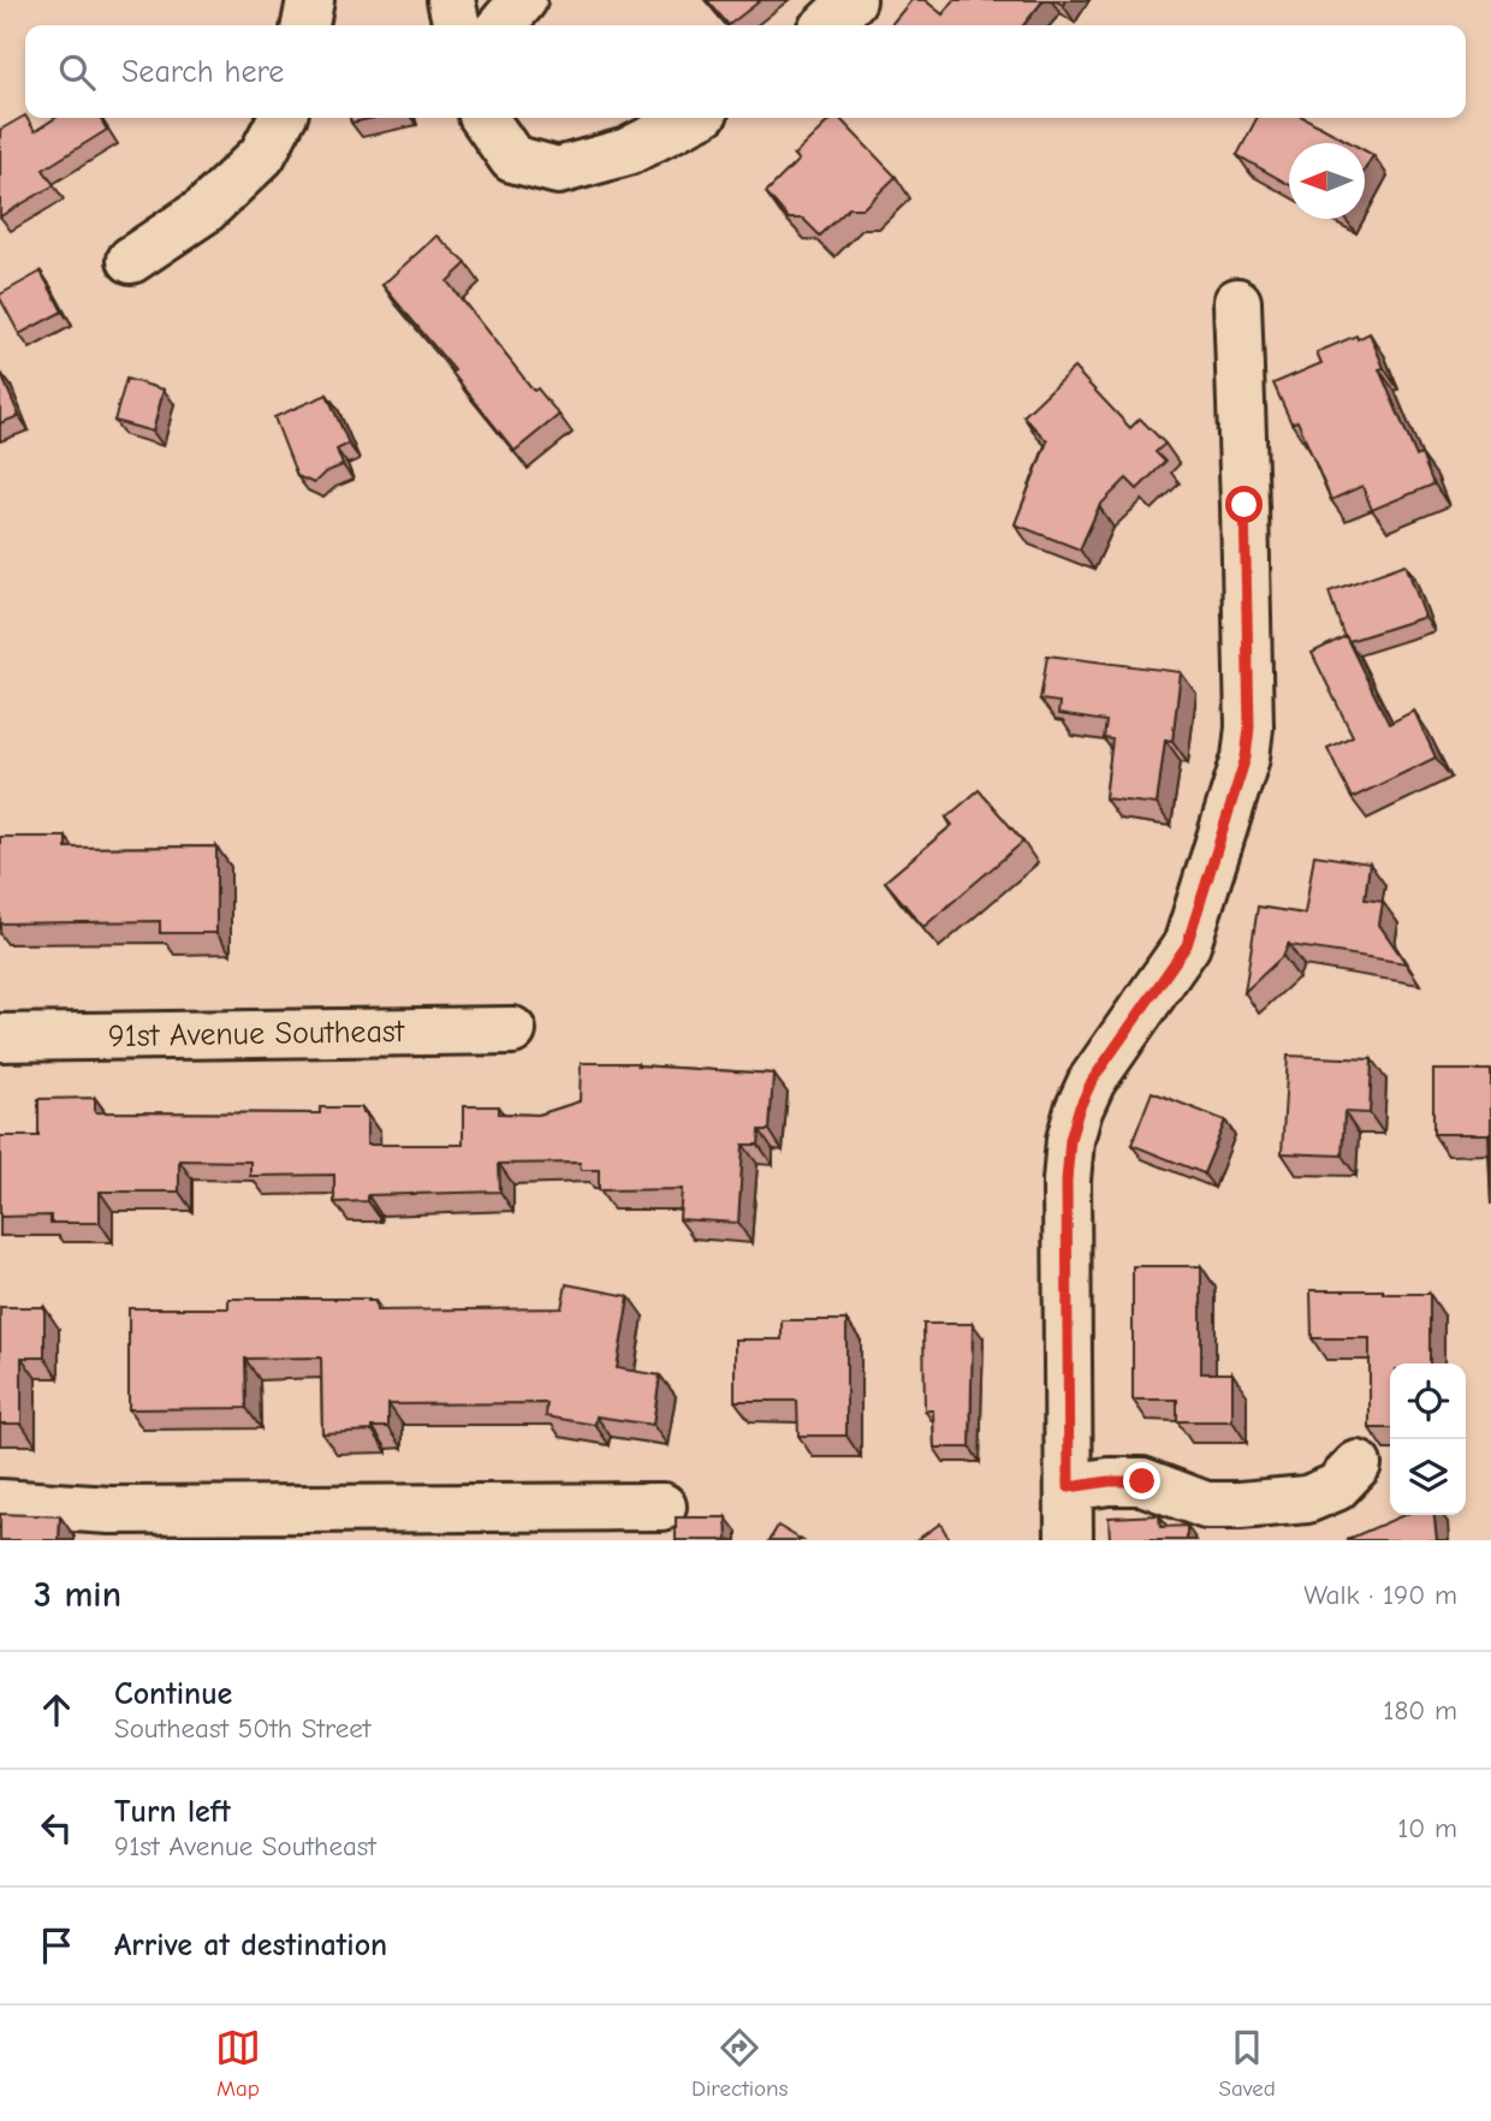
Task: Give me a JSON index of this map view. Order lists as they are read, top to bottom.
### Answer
{
  "streets": {
    "street": ["91st Avenue Southeast"]
  },
  "north": "left",
  "page": {
    "search": "Search here",
    "heading": ["3 min", "Walk · 190 m"],
    "list": [
      ["Continue", "Southeast 50th Street", "180 m"],
      ["Turn left", "91st Avenue Southeast", "10 m"],
      "Arrive at destination"
    ],
    "nav": ["Map", "Directions", "Saved"]
  }
}
